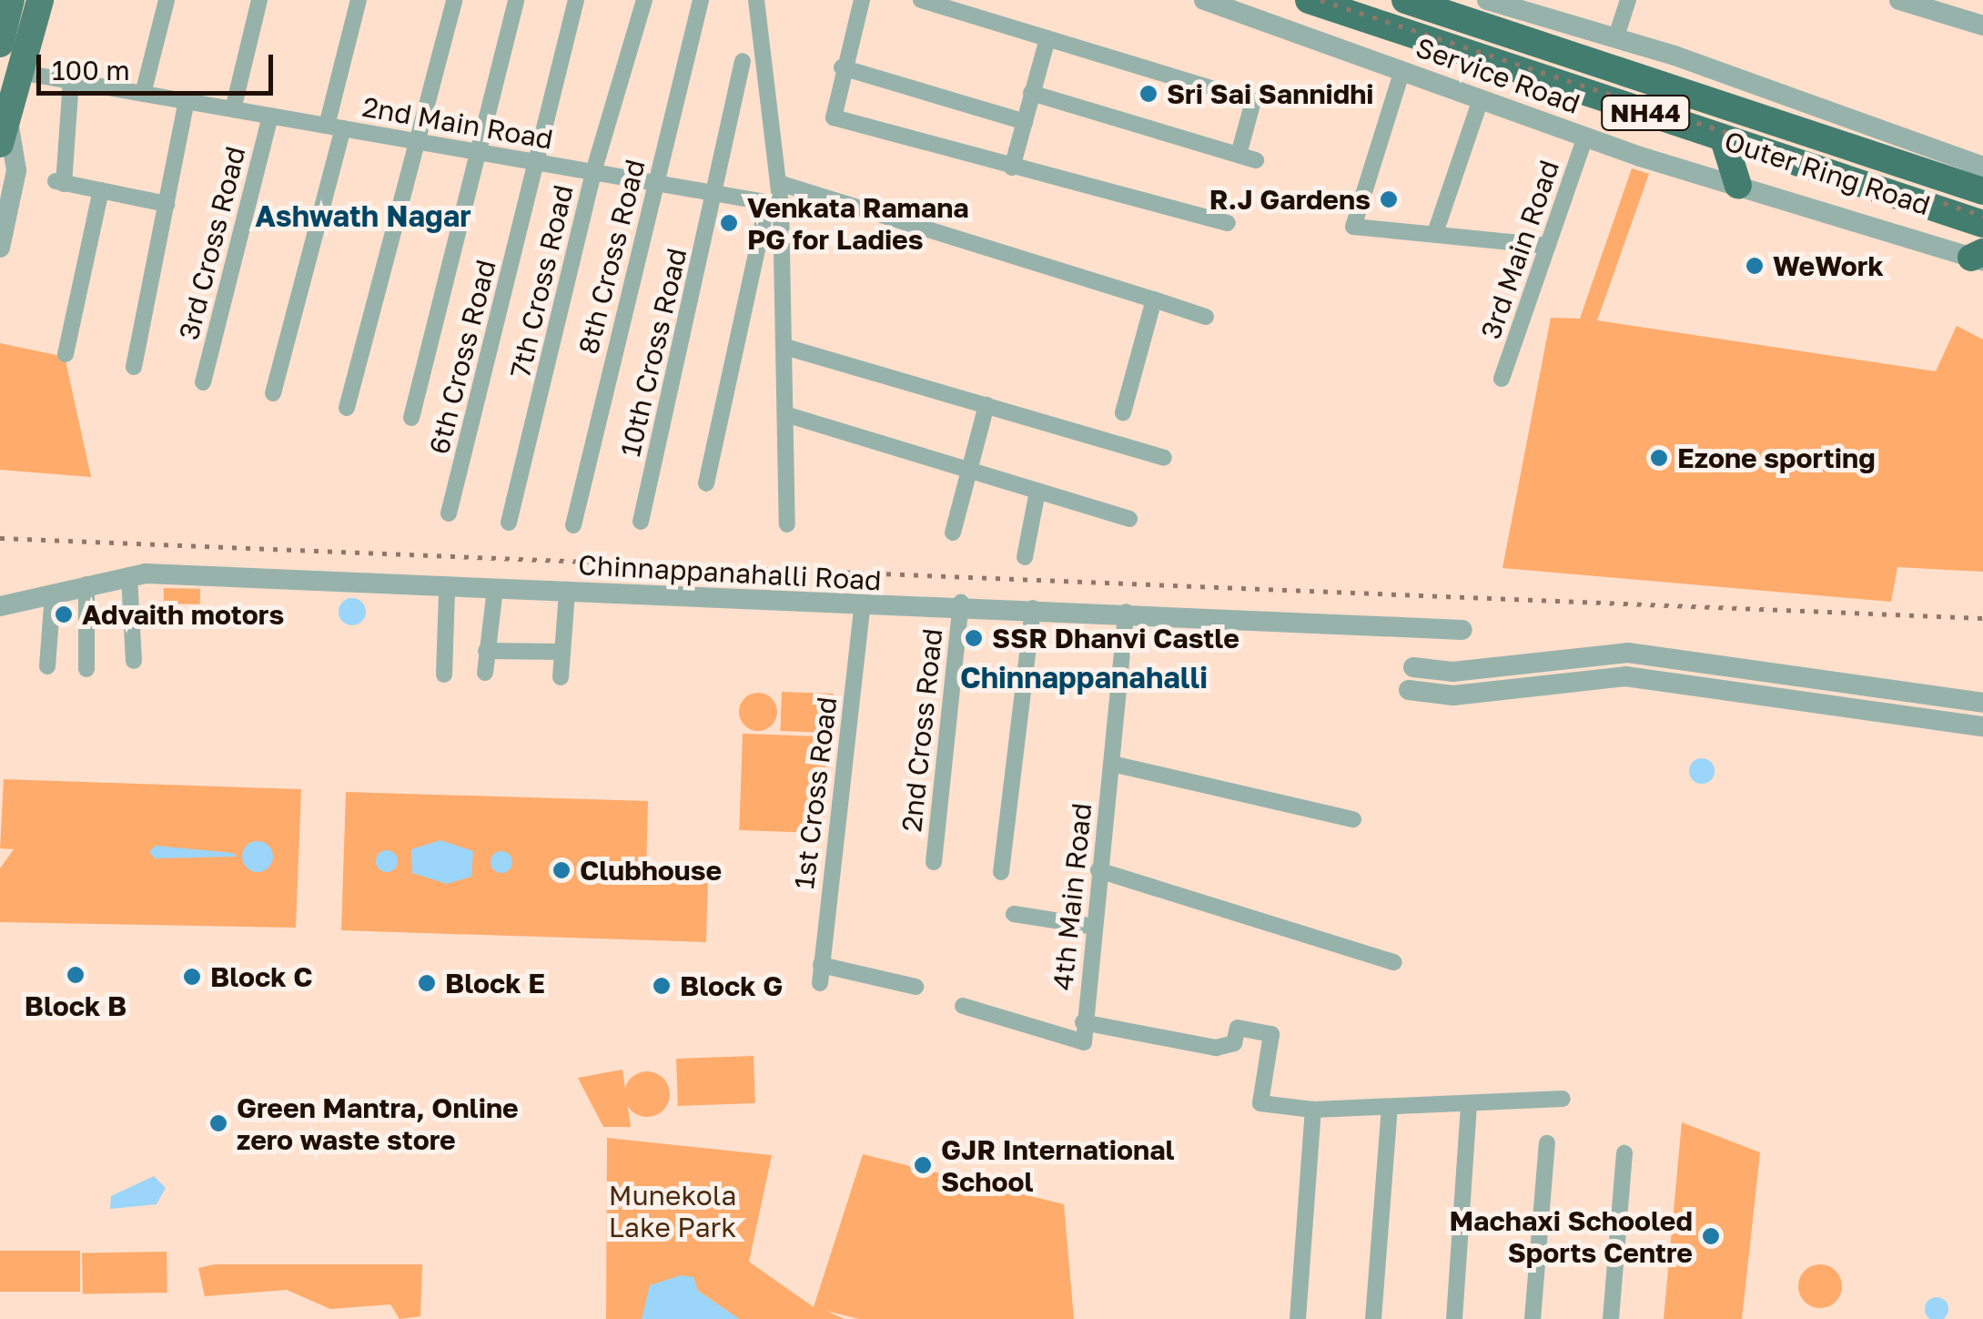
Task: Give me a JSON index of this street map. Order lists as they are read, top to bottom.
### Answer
{
  "streets": {
    "highway": ["NH44", "Outer Ring Road"],
    "street": [
      "Service Road",
      "2nd Main Road",
      "3rd Cross Road",
      "3rd Main Road",
      "8th Cross Road",
      "7th Cross Road",
      "10th Cross Road",
      "6th Cross Road",
      "Chinnappanahalli Road",
      "2nd Cross Road",
      "1st Cross Road",
      "4th Main Road"
    ]
  },
  "crossings": [
    ["Service Road", "3rd Main Road"],
    ["2nd Main Road", "3rd Cross Road"],
    ["2nd Main Road", "8th Cross Road"],
    ["2nd Main Road", "7th Cross Road"],
    ["2nd Main Road", "10th Cross Road"],
    ["2nd Main Road", "6th Cross Road"],
    ["Chinnappanahalli Road", "2nd Cross Road"],
    ["Chinnappanahalli Road", "1st Cross Road"],
    ["Chinnappanahalli Road", "4th Main Road"]
  ],
  "districts": ["Ashwath Nagar", "Chinnappanahalli"],
  "parks": ["Munekola Lake Park"],
  "places": [
    "Sri Sai Sannidhi",
    "R.J Gardens",
    "Venkata Ramana PG for Ladies",
    "WeWork",
    "Ezone sporting",
    "Advaith motors",
    "SSR Dhanvi Castle",
    "Clubhouse",
    "Block B",
    "Block C",
    "Block E",
    "Block G",
    "Green Mantra, Online zero waste store",
    "GJR International School",
    "Machaxi Schooled Sports Centre"
  ],
  "scale_bar": "100 m"
}
